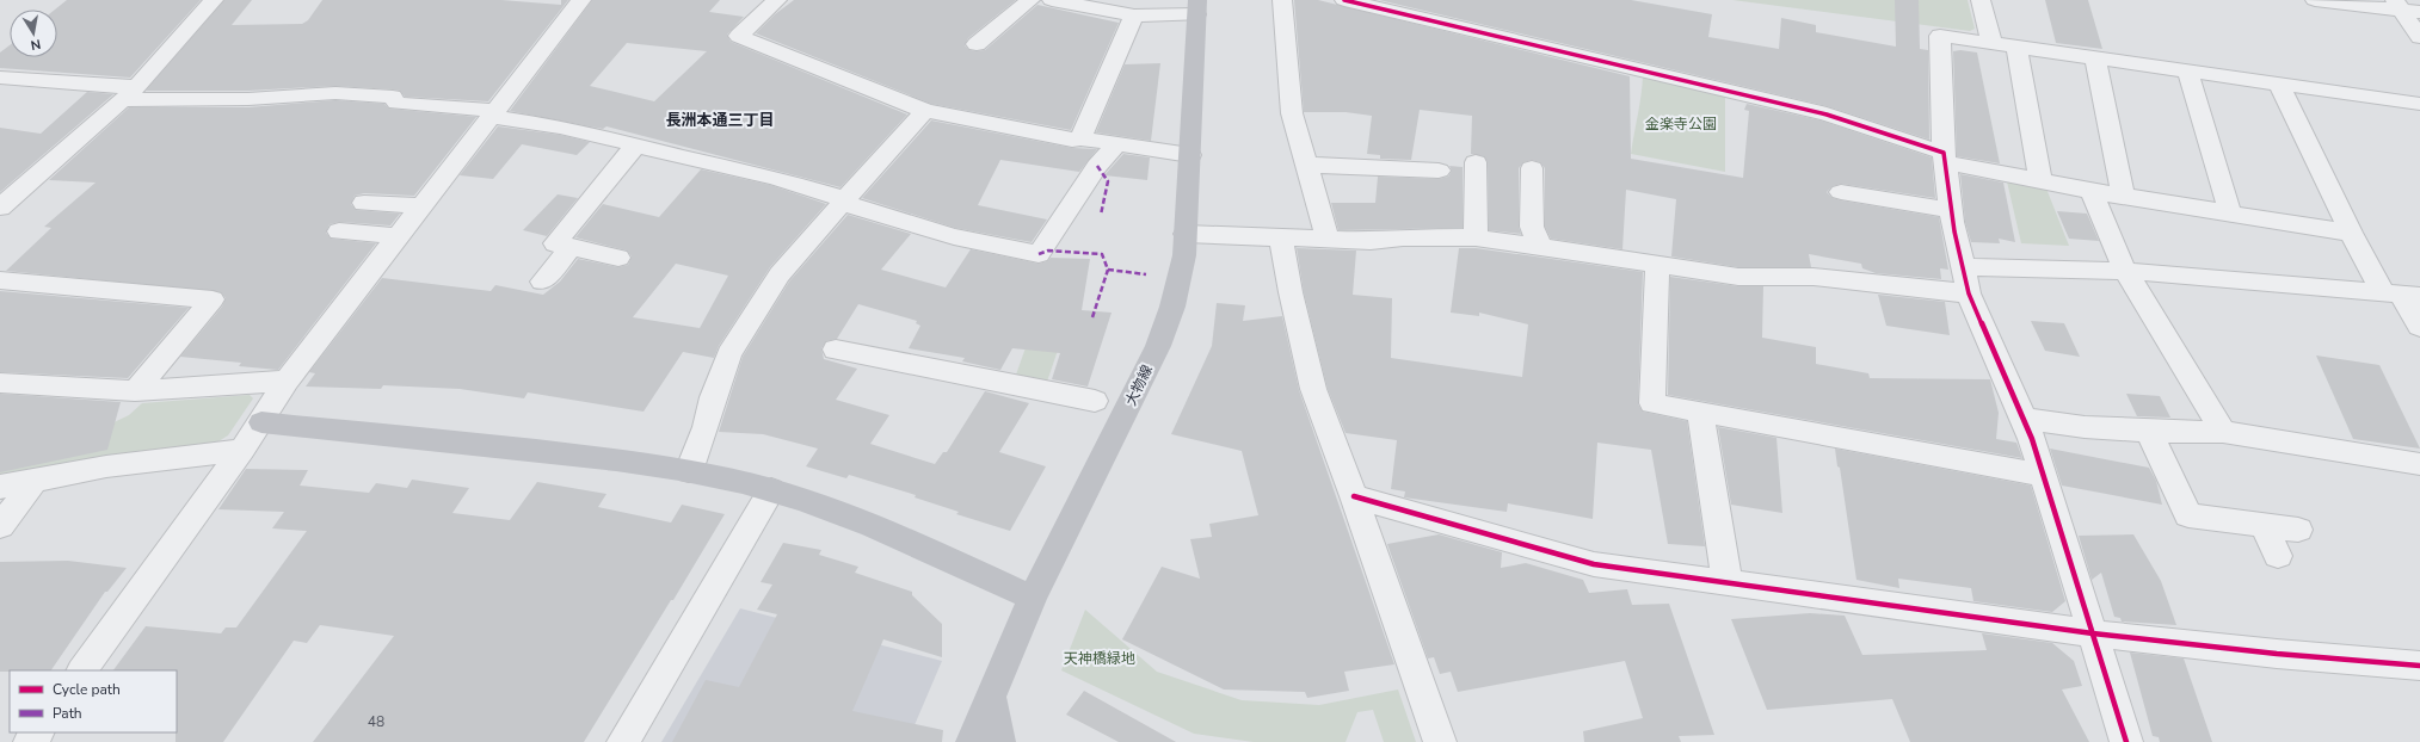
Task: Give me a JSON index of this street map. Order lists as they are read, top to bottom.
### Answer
{
  "streets": {
    "street": ["大物線"]
  },
  "districts": ["長洲本通三丁目"],
  "parks": ["金楽寺公園", "天神橋緑地"],
  "house_numbers": ["48"],
  "legend": ["Cycle path", "Path"],
  "north": "bottom"
}
